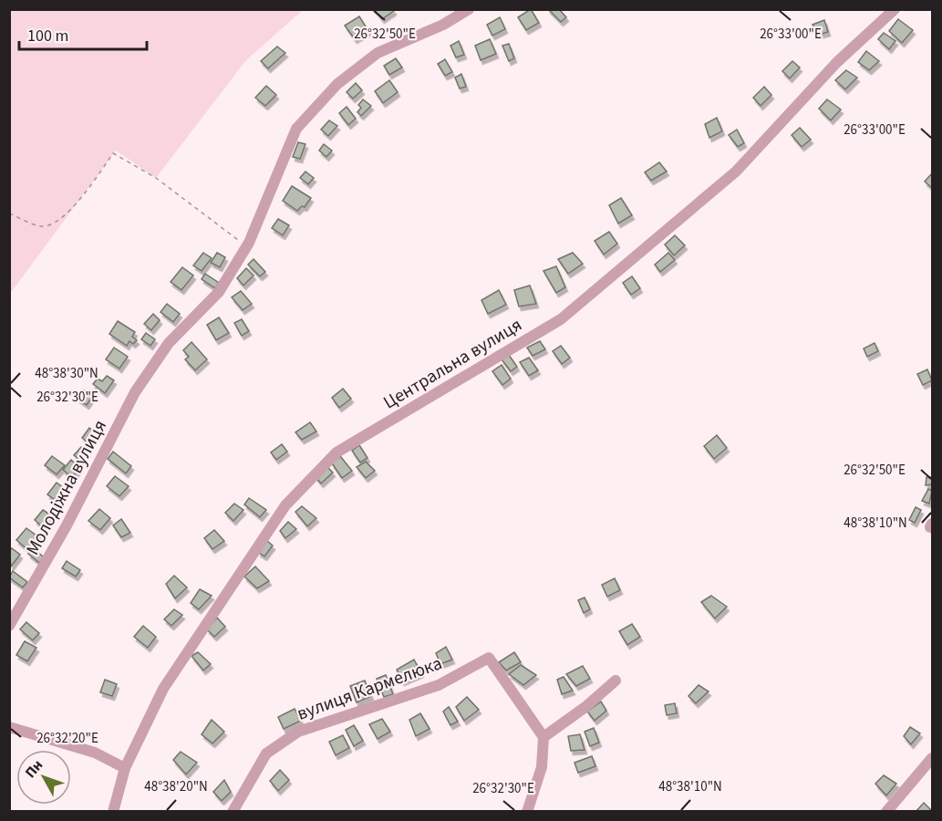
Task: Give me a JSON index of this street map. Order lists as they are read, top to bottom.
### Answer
{
  "streets": {
    "street": ["Центральна вулиця", "Молодіжна вулиця", "вулиця Кармелюка"]
  },
  "scale_bar": "100 m",
  "north": "top left",
  "coordinates": [
    "26°32'50\"E",
    "26°33'00\"E",
    "48°38'30\"N",
    "26°32'30\"E",
    "48°38'10\"N",
    "26°32'20\"E",
    "48°38'20\"N"
  ]
}
